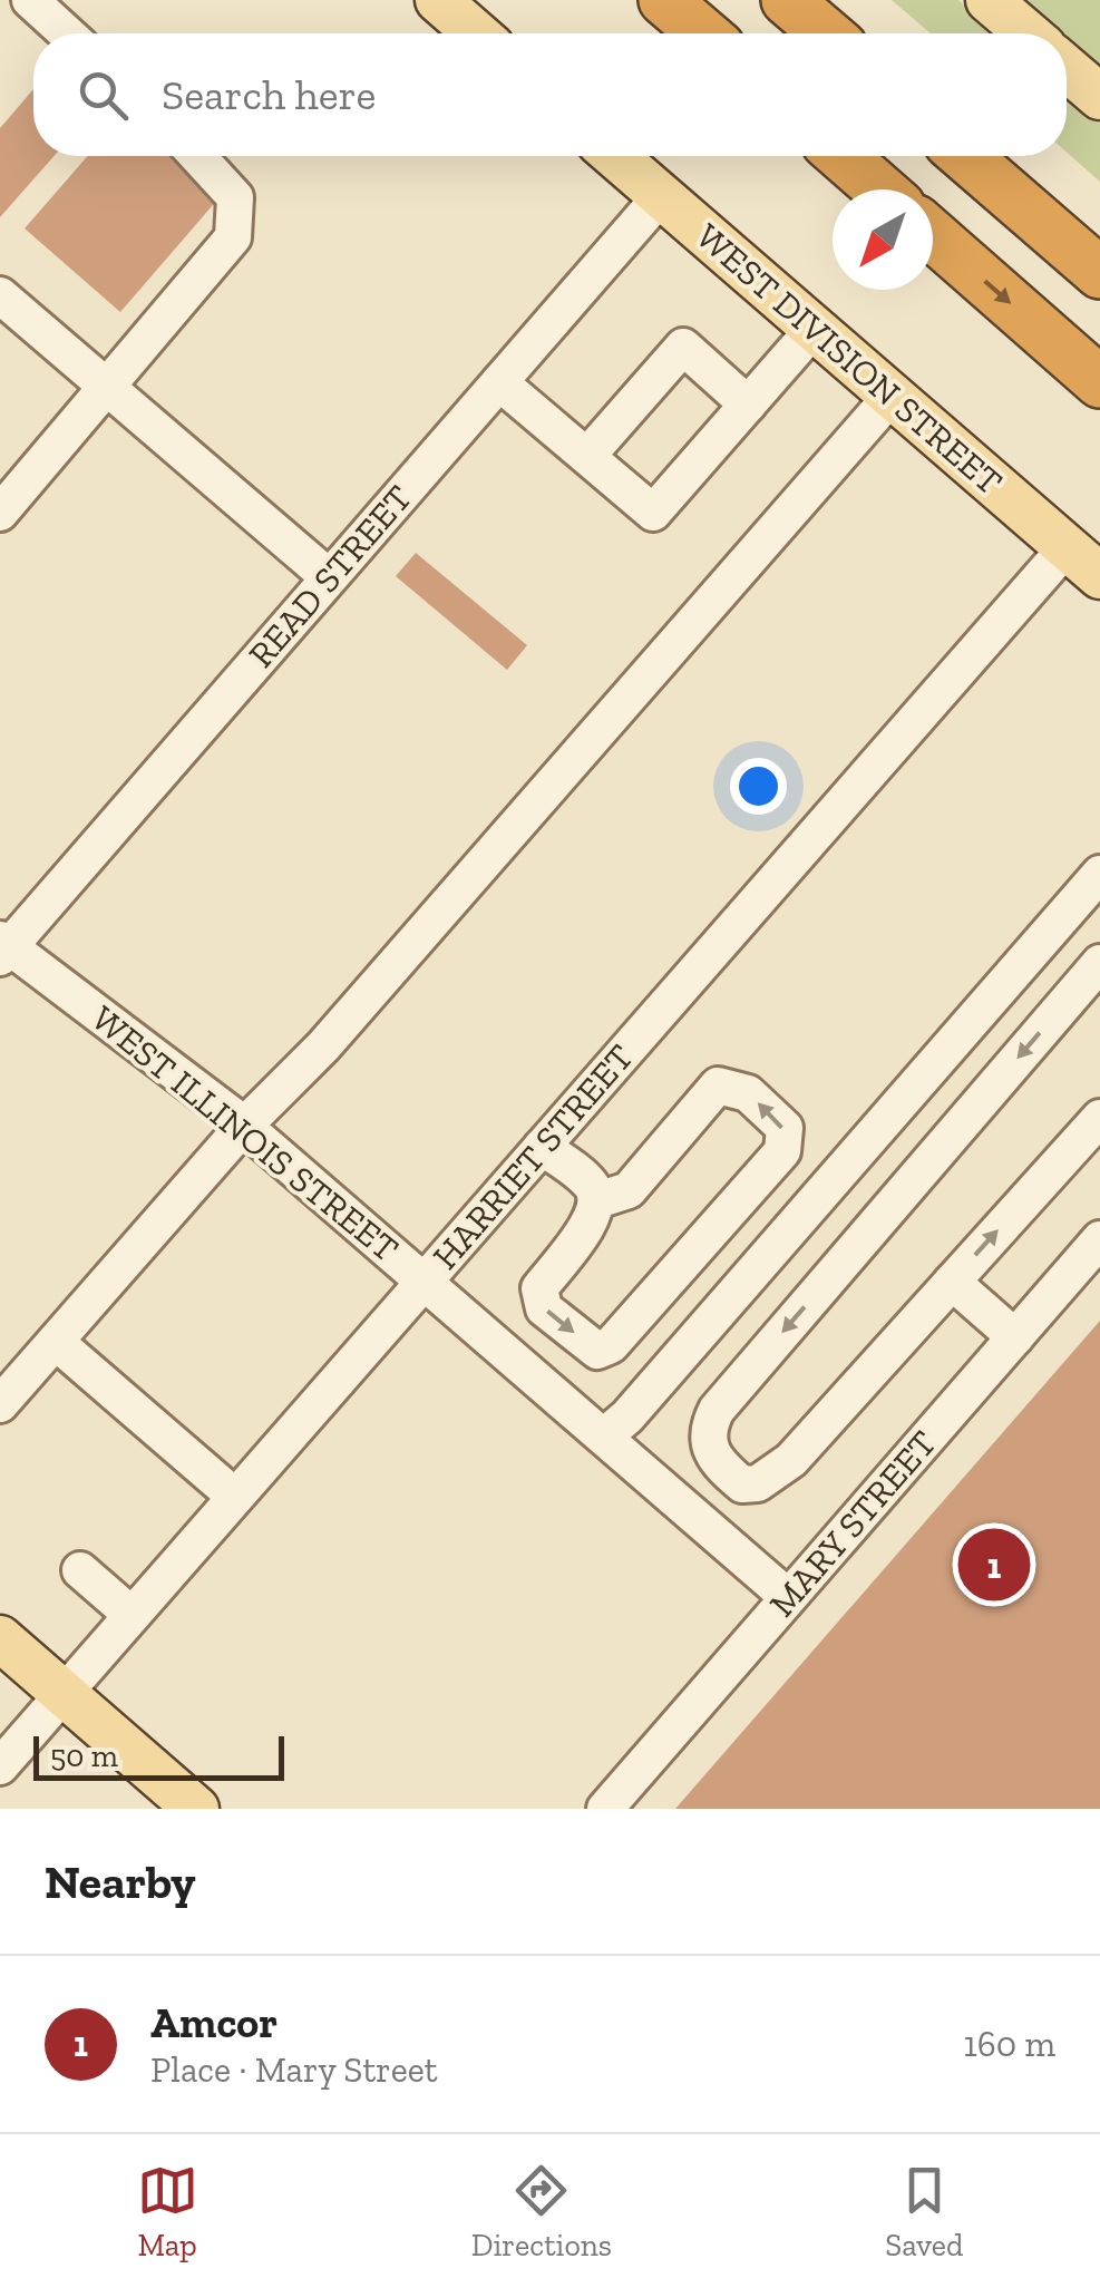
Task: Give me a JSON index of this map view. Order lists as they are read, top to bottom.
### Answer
{
  "streets": {
    "main road": ["WEST DIVISION STREET"],
    "street": [
      "READ STREET",
      "WEST ILLINOIS STREET",
      "HARRIET STREET",
      "MARY STREET"
    ]
  },
  "crossings": [
    ["WEST DIVISION STREET", "READ STREET"],
    ["WEST DIVISION STREET", "HARRIET STREET"],
    ["READ STREET", "WEST ILLINOIS STREET"],
    ["WEST ILLINOIS STREET", "HARRIET STREET"],
    ["WEST ILLINOIS STREET", "MARY STREET"]
  ],
  "scale_bar": "50 m",
  "north": "bottom left",
  "page": {
    "search": "Search here",
    "pins": "1",
    "scale": "50 m",
    "heading": "Nearby",
    "list": [
      {
        "mark": "1",
        "name": "Amcor",
        "note": "Place · Mary Street",
        "value": "160 m"
      }
    ],
    "nav": ["Map", "Directions", "Saved"]
  }
}
